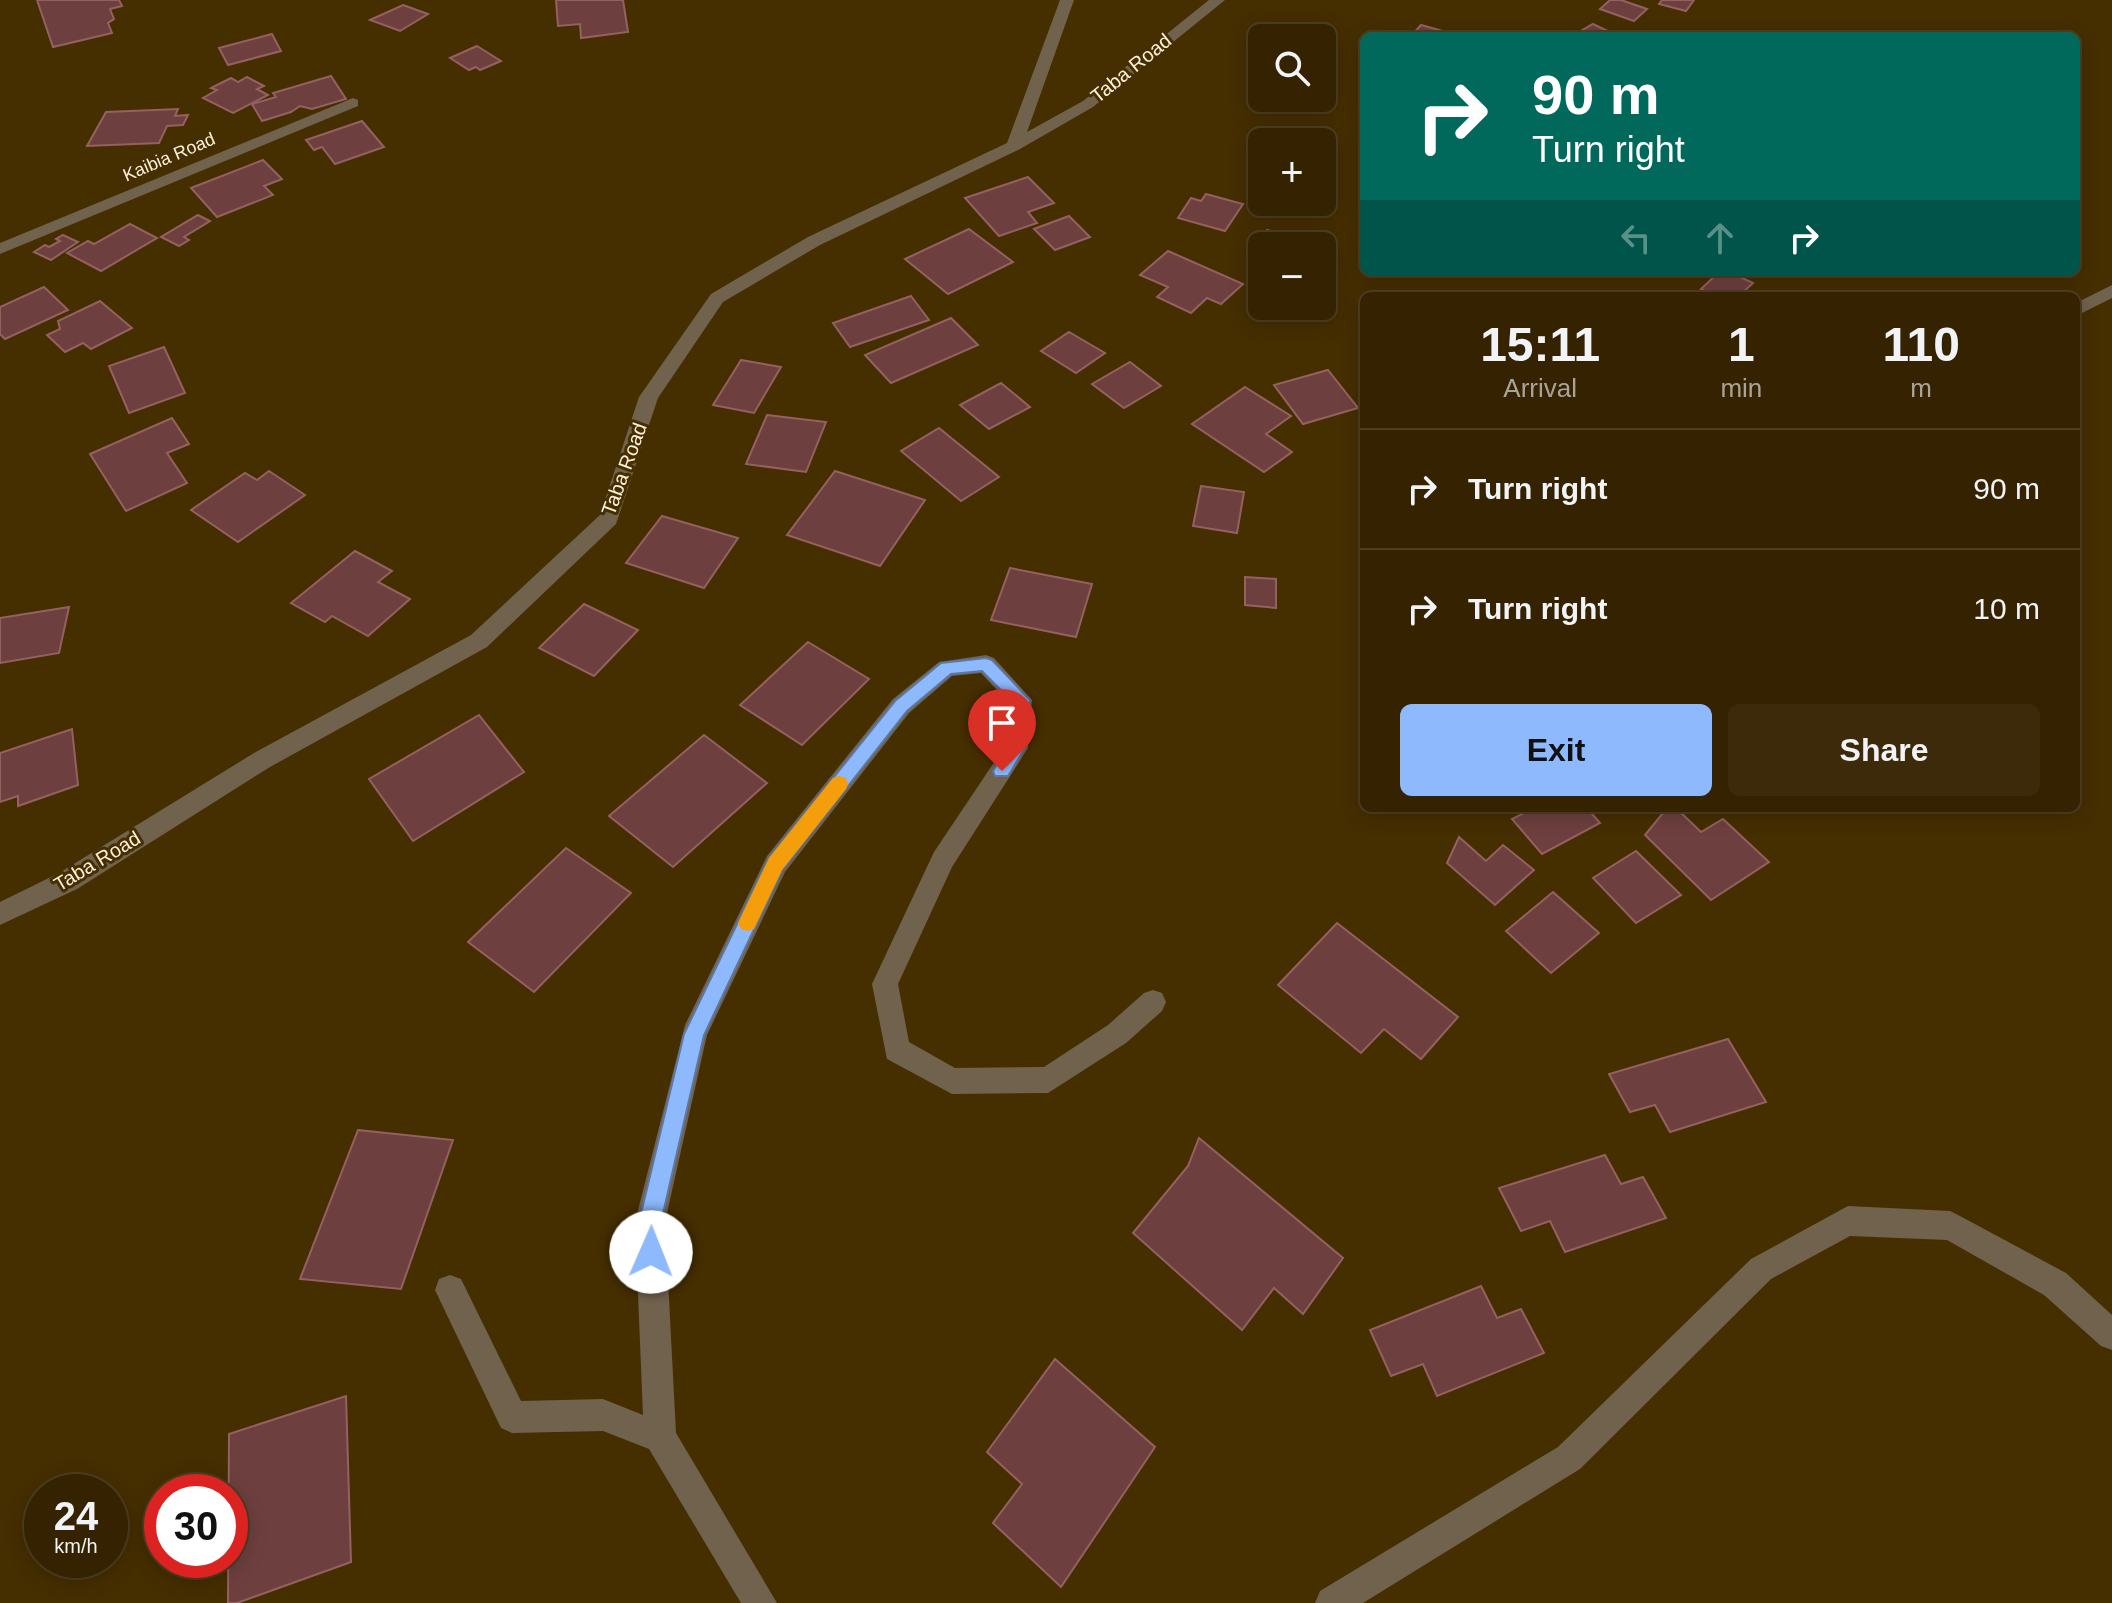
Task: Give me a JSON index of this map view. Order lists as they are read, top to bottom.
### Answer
{
  "streets": {
    "street": ["Taba Road", "Kaibia Road"]
  },
  "page": {
    "map_buttons": ["+", "−"],
    "turn": ["90 m", "Turn right"],
    "eta": [
      "15:11",
      "Arrival",
      "1",
      "min",
      "110",
      "m"
    ],
    "list": [
      {
        "name": "Turn right",
        "value": "90 m"
      },
      {
        "name": "Turn right",
        "value": "10 m"
      }
    ],
    "buttons": ["Exit", "Share"],
    "speed": "24 km/h",
    "limit": "30"
  }
}
